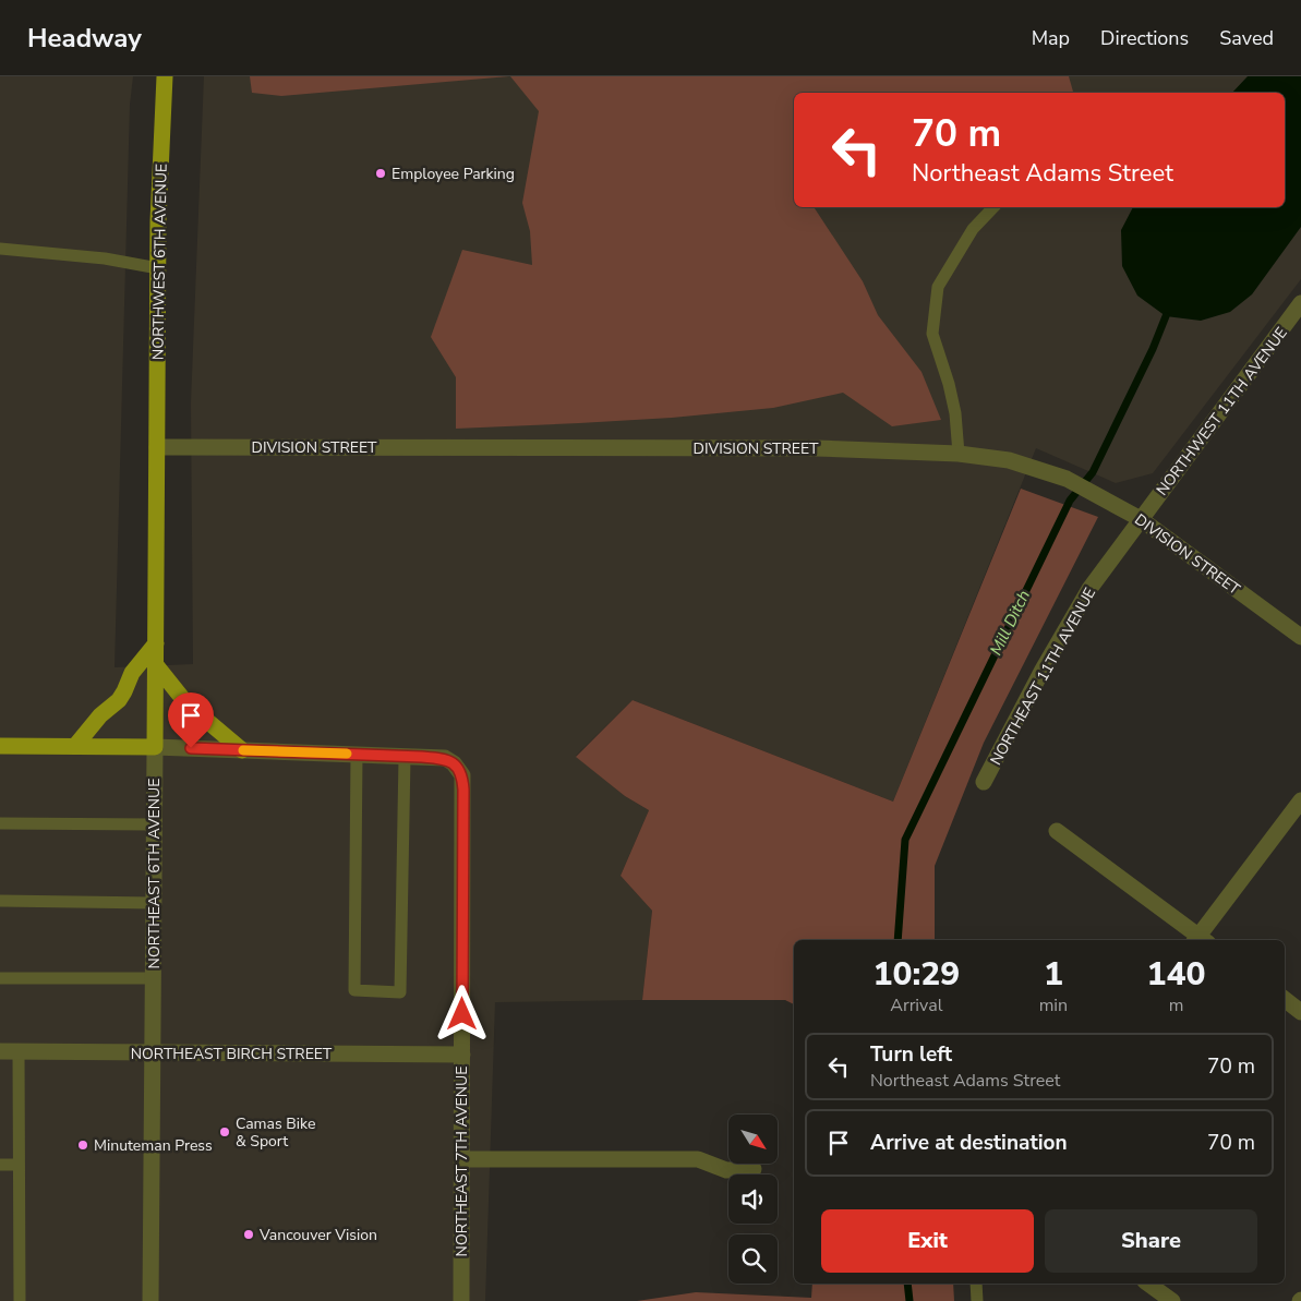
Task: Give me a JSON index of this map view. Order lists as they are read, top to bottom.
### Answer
{
  "streets": {
    "main road": ["NORTHWEST 6TH AVENUE", "NORTHEAST 6TH AVENUE"],
    "street": [
      "NORTHWEST 11TH AVENUE",
      "DIVISION STREET",
      "NORTHEAST 11TH AVENUE",
      "NORTHEAST BIRCH STREET",
      "NORTHEAST 7TH AVENUE"
    ]
  },
  "crossings": [
    ["NORTHWEST 6TH AVENUE", "DIVISION STREET"],
    ["NORTHWEST 6TH AVENUE", "NORTHEAST 6TH AVENUE"],
    ["NORTHWEST 11TH AVENUE", "DIVISION STREET"],
    ["NORTHWEST 11TH AVENUE", "NORTHEAST 11TH AVENUE"],
    ["DIVISION STREET", "NORTHEAST 11TH AVENUE"],
    ["DIVISION STREET", "NORTHEAST 6TH AVENUE"],
    ["NORTHEAST 6TH AVENUE", "NORTHEAST BIRCH STREET"],
    ["NORTHEAST BIRCH STREET", "NORTHEAST 7TH AVENUE"]
  ],
  "water": ["Mill Ditch"],
  "places": [
    "Employee Parking",
    "Camas Bike & Sport",
    "Minuteman Press",
    "Vancouver Vision"
  ],
  "north": "bottom right",
  "page": {
    "header": "Headway",
    "nav": ["Map", "Directions", "Saved"],
    "turn": ["70 m", "Northeast Adams Street"],
    "eta": [
      "10:29",
      "Arrival",
      "1",
      "min",
      "140",
      "m"
    ],
    "list": [
      {
        "name": "Turn left",
        "note": "Northeast Adams Street",
        "value": "70 m"
      },
      {
        "name": "Arrive at destination",
        "value": "70 m"
      }
    ],
    "buttons": ["Exit", "Share"]
  }
}
